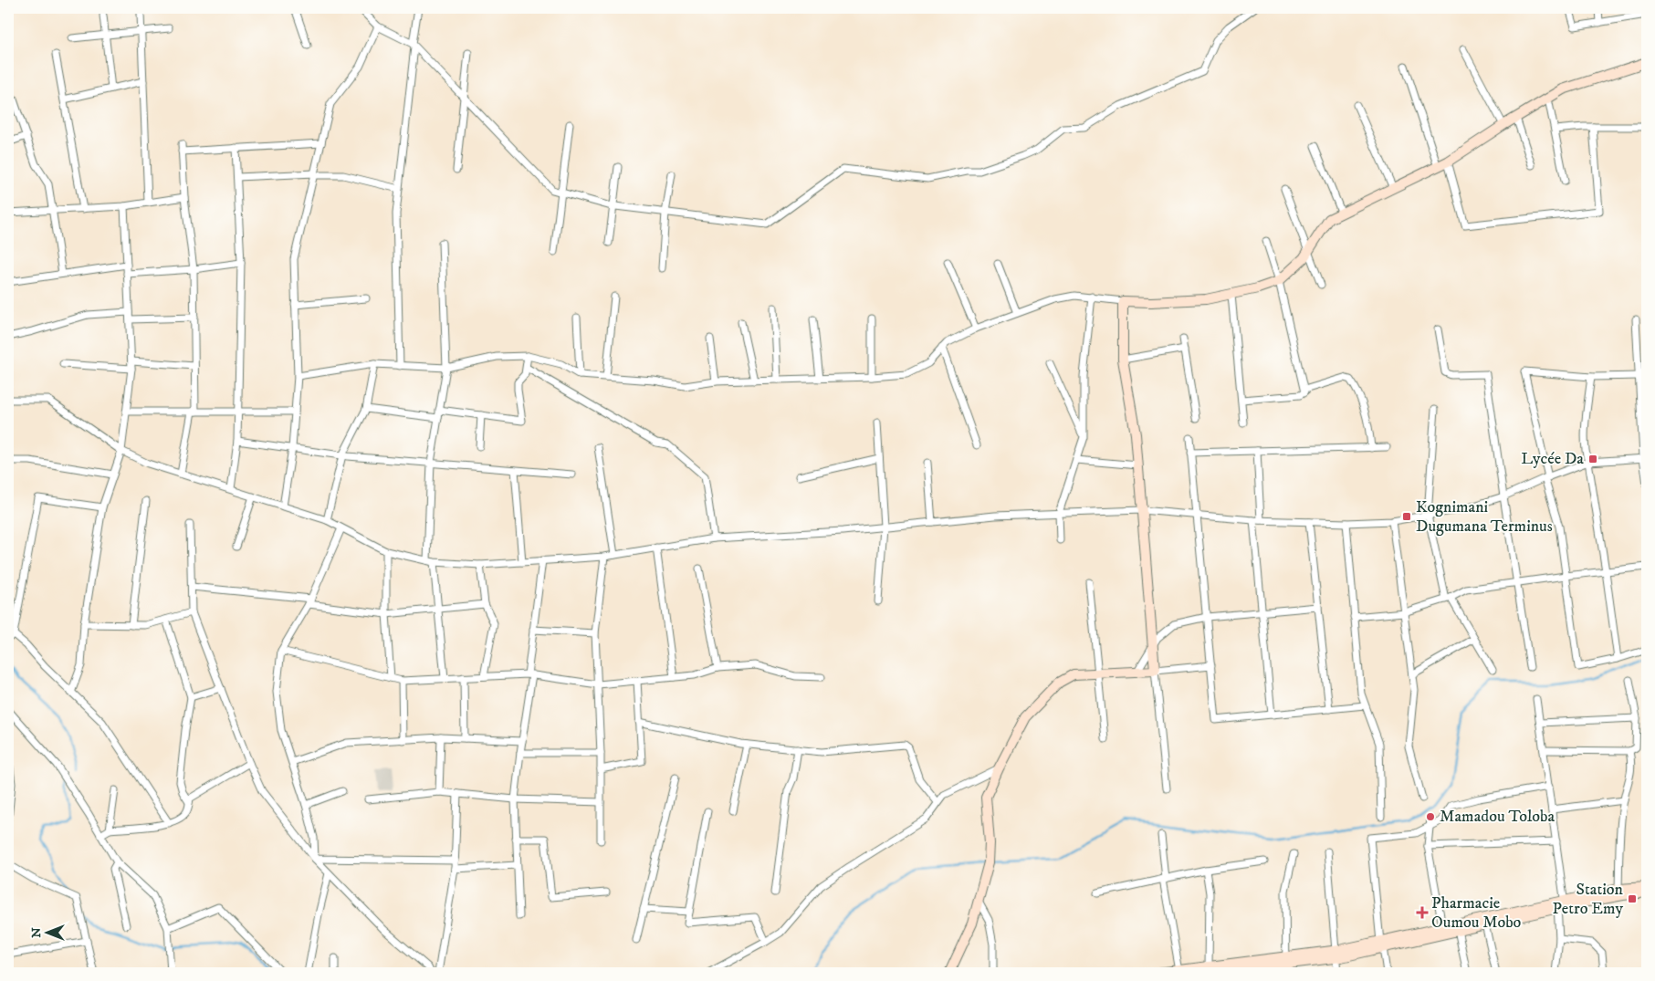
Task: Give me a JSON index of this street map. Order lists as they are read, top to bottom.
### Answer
{
  "places": {
    "transit": ["Lycée Da", "Kognimani Dugumana Terminus", "Station Petro Emy"],
    "other": ["Mamadou Toloba"],
    "health": ["Pharmacie Oumou Mobo"]
  },
  "north": "left"
}
